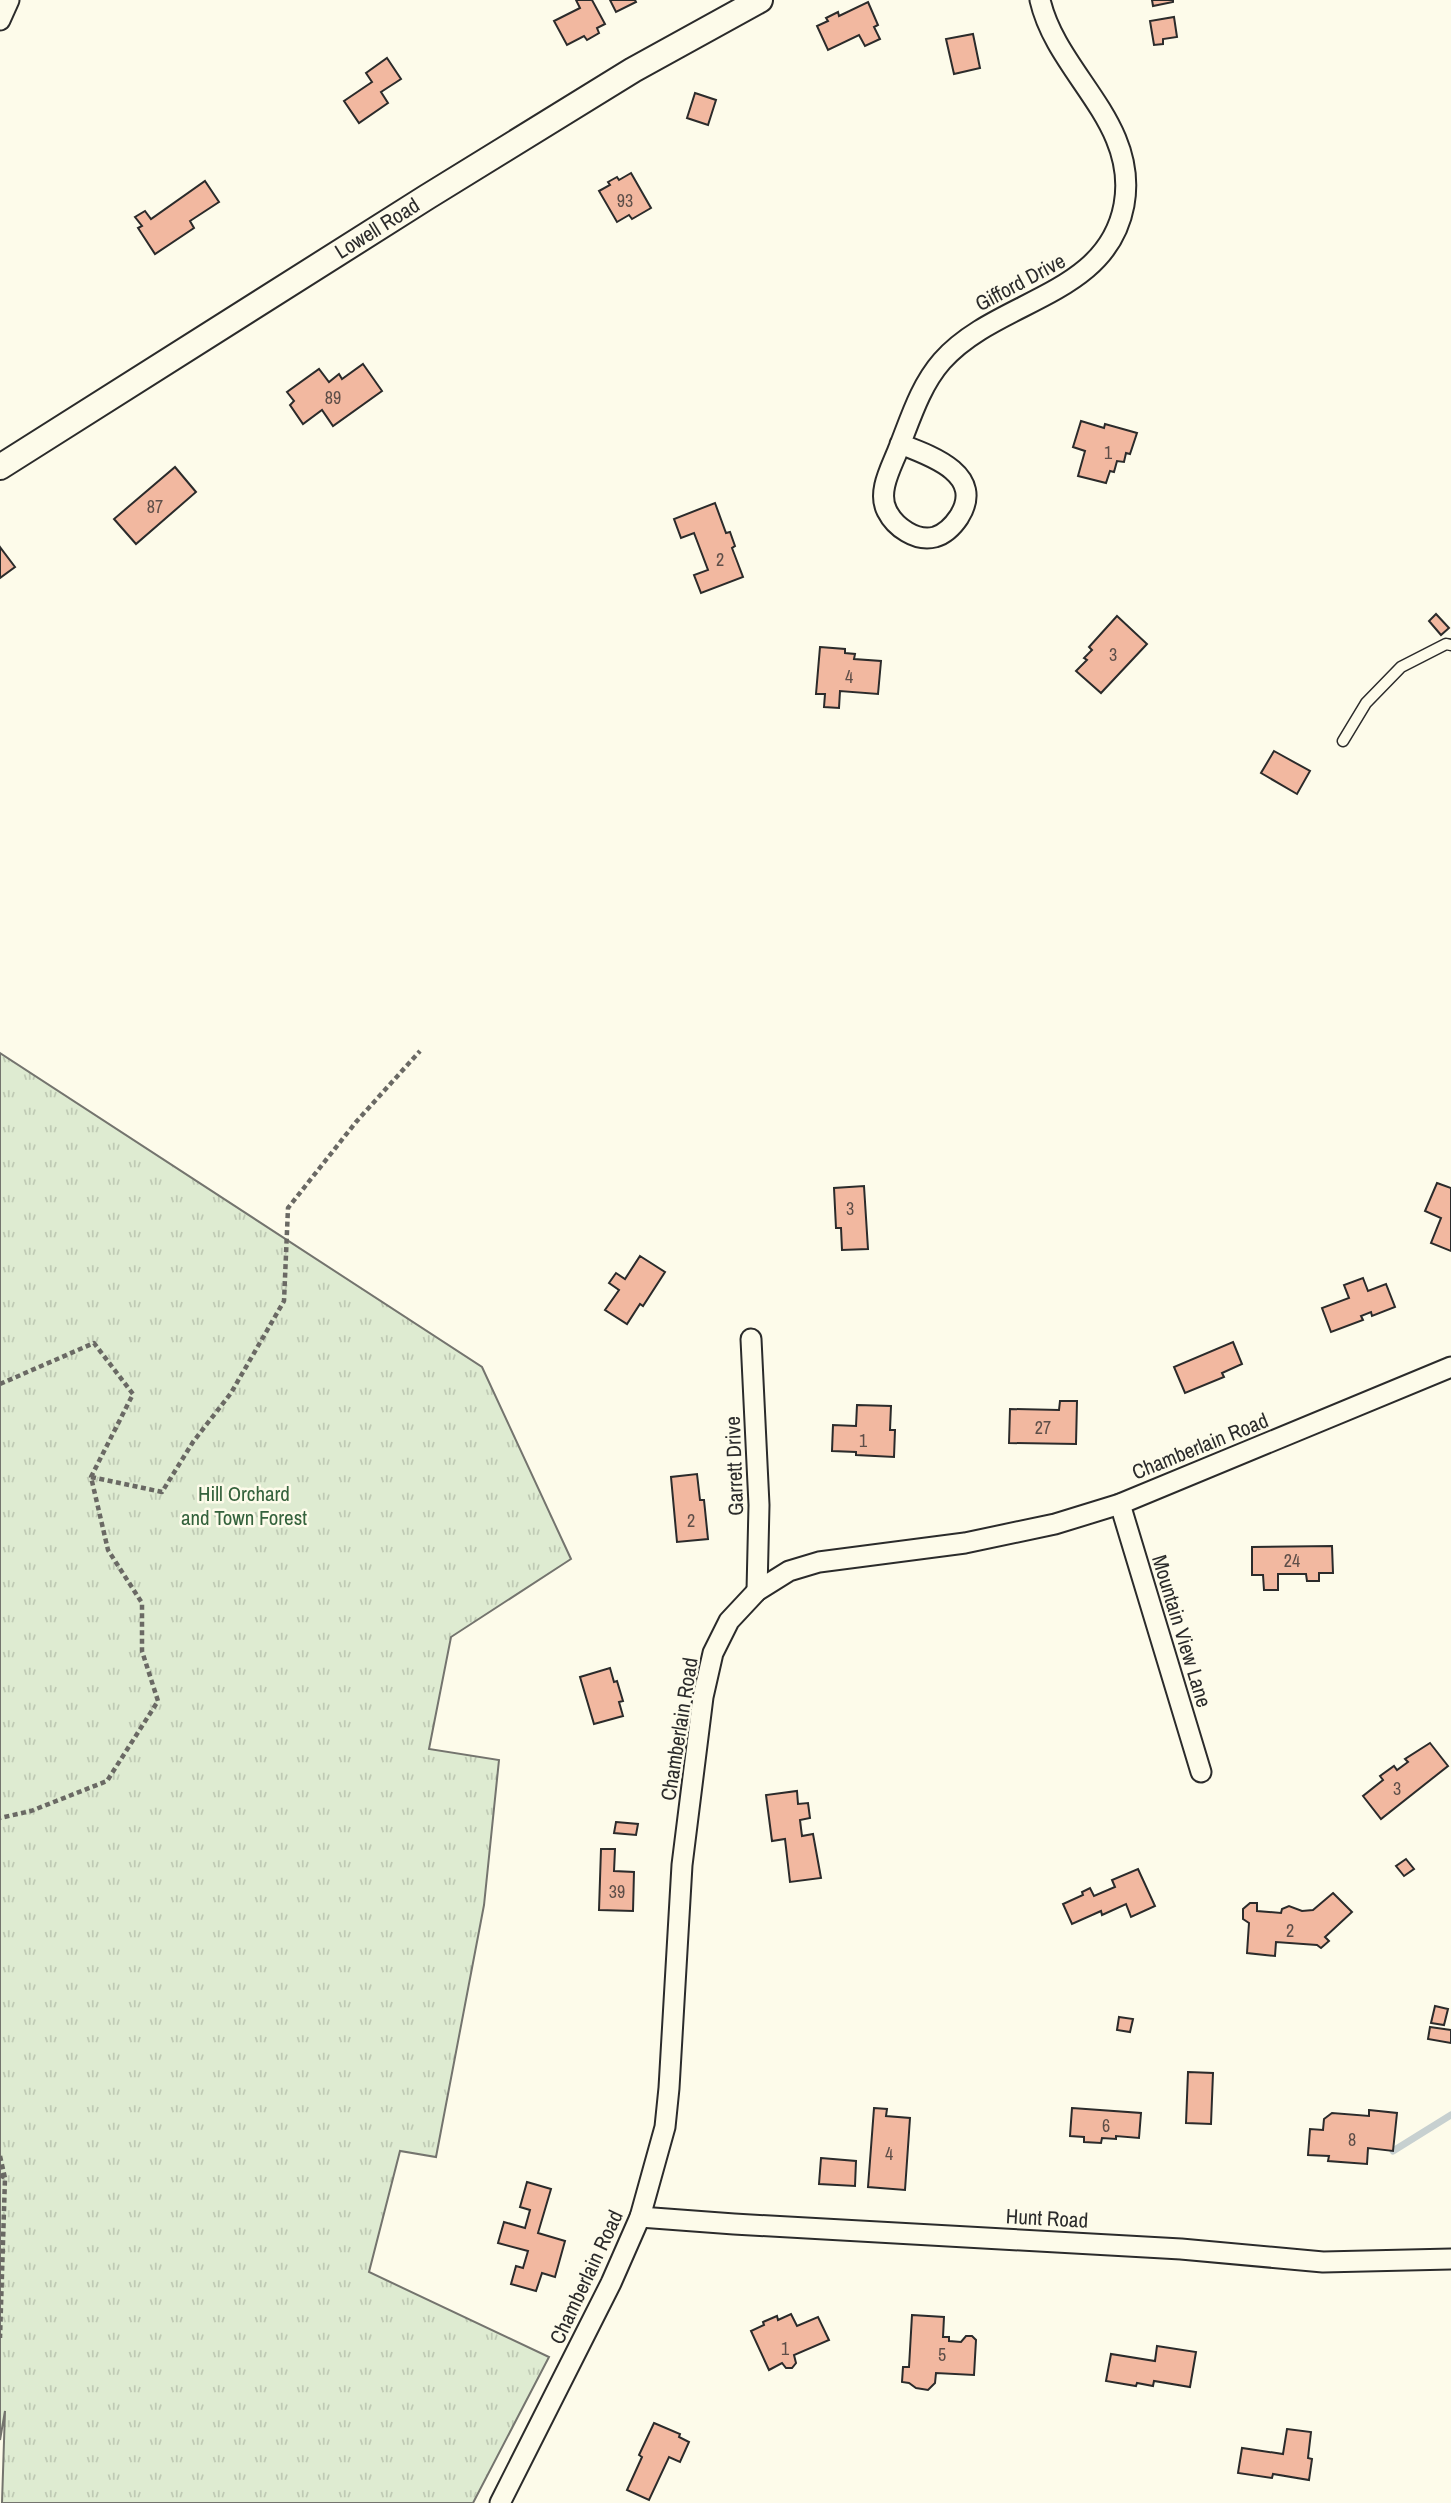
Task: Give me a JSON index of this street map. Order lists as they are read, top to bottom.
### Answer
{
  "streets": {
    "street": [
      "Lowell Road",
      "Gifford Drive",
      "Chamberlain Road",
      "Garrett Drive",
      "Mountain View Lane",
      "Hunt Road"
    ]
  },
  "crossings": [
    ["Chamberlain Road", "Garrett Drive"],
    ["Chamberlain Road", "Mountain View Lane"],
    ["Chamberlain Road", "Hunt Road"]
  ],
  "parks": ["Hill Orchard and Town Forest"],
  "house_numbers": [
    "93",
    "89",
    "1",
    "87",
    "2",
    "3",
    "4",
    "3",
    "27",
    "1",
    "2",
    "24",
    "3",
    "39",
    "2",
    "6",
    "8",
    "4",
    "1",
    "5"
  ]
}
